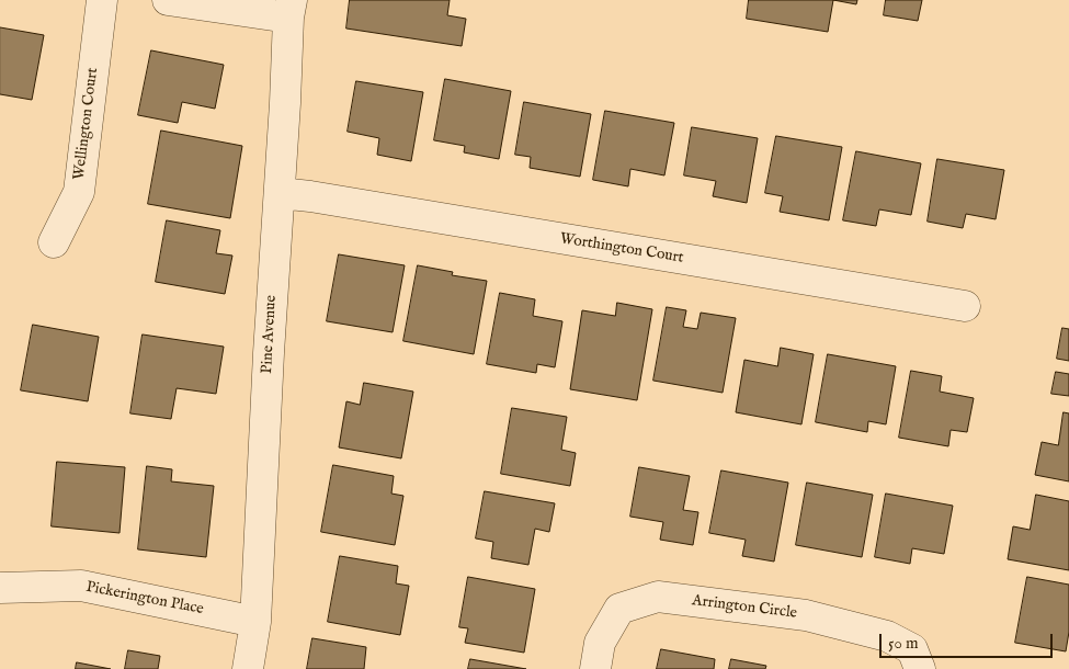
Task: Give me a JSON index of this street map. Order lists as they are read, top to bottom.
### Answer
{
  "streets": {
    "street": [
      "Wellington Court",
      "Worthington Court",
      "Pine Avenue",
      "Pickerington Place",
      "Arrington Circle"
    ]
  },
  "crossings": [
    ["Worthington Court", "Pine Avenue"],
    ["Pine Avenue", "Pickerington Place"]
  ],
  "scale_bar": "50 m"
}
